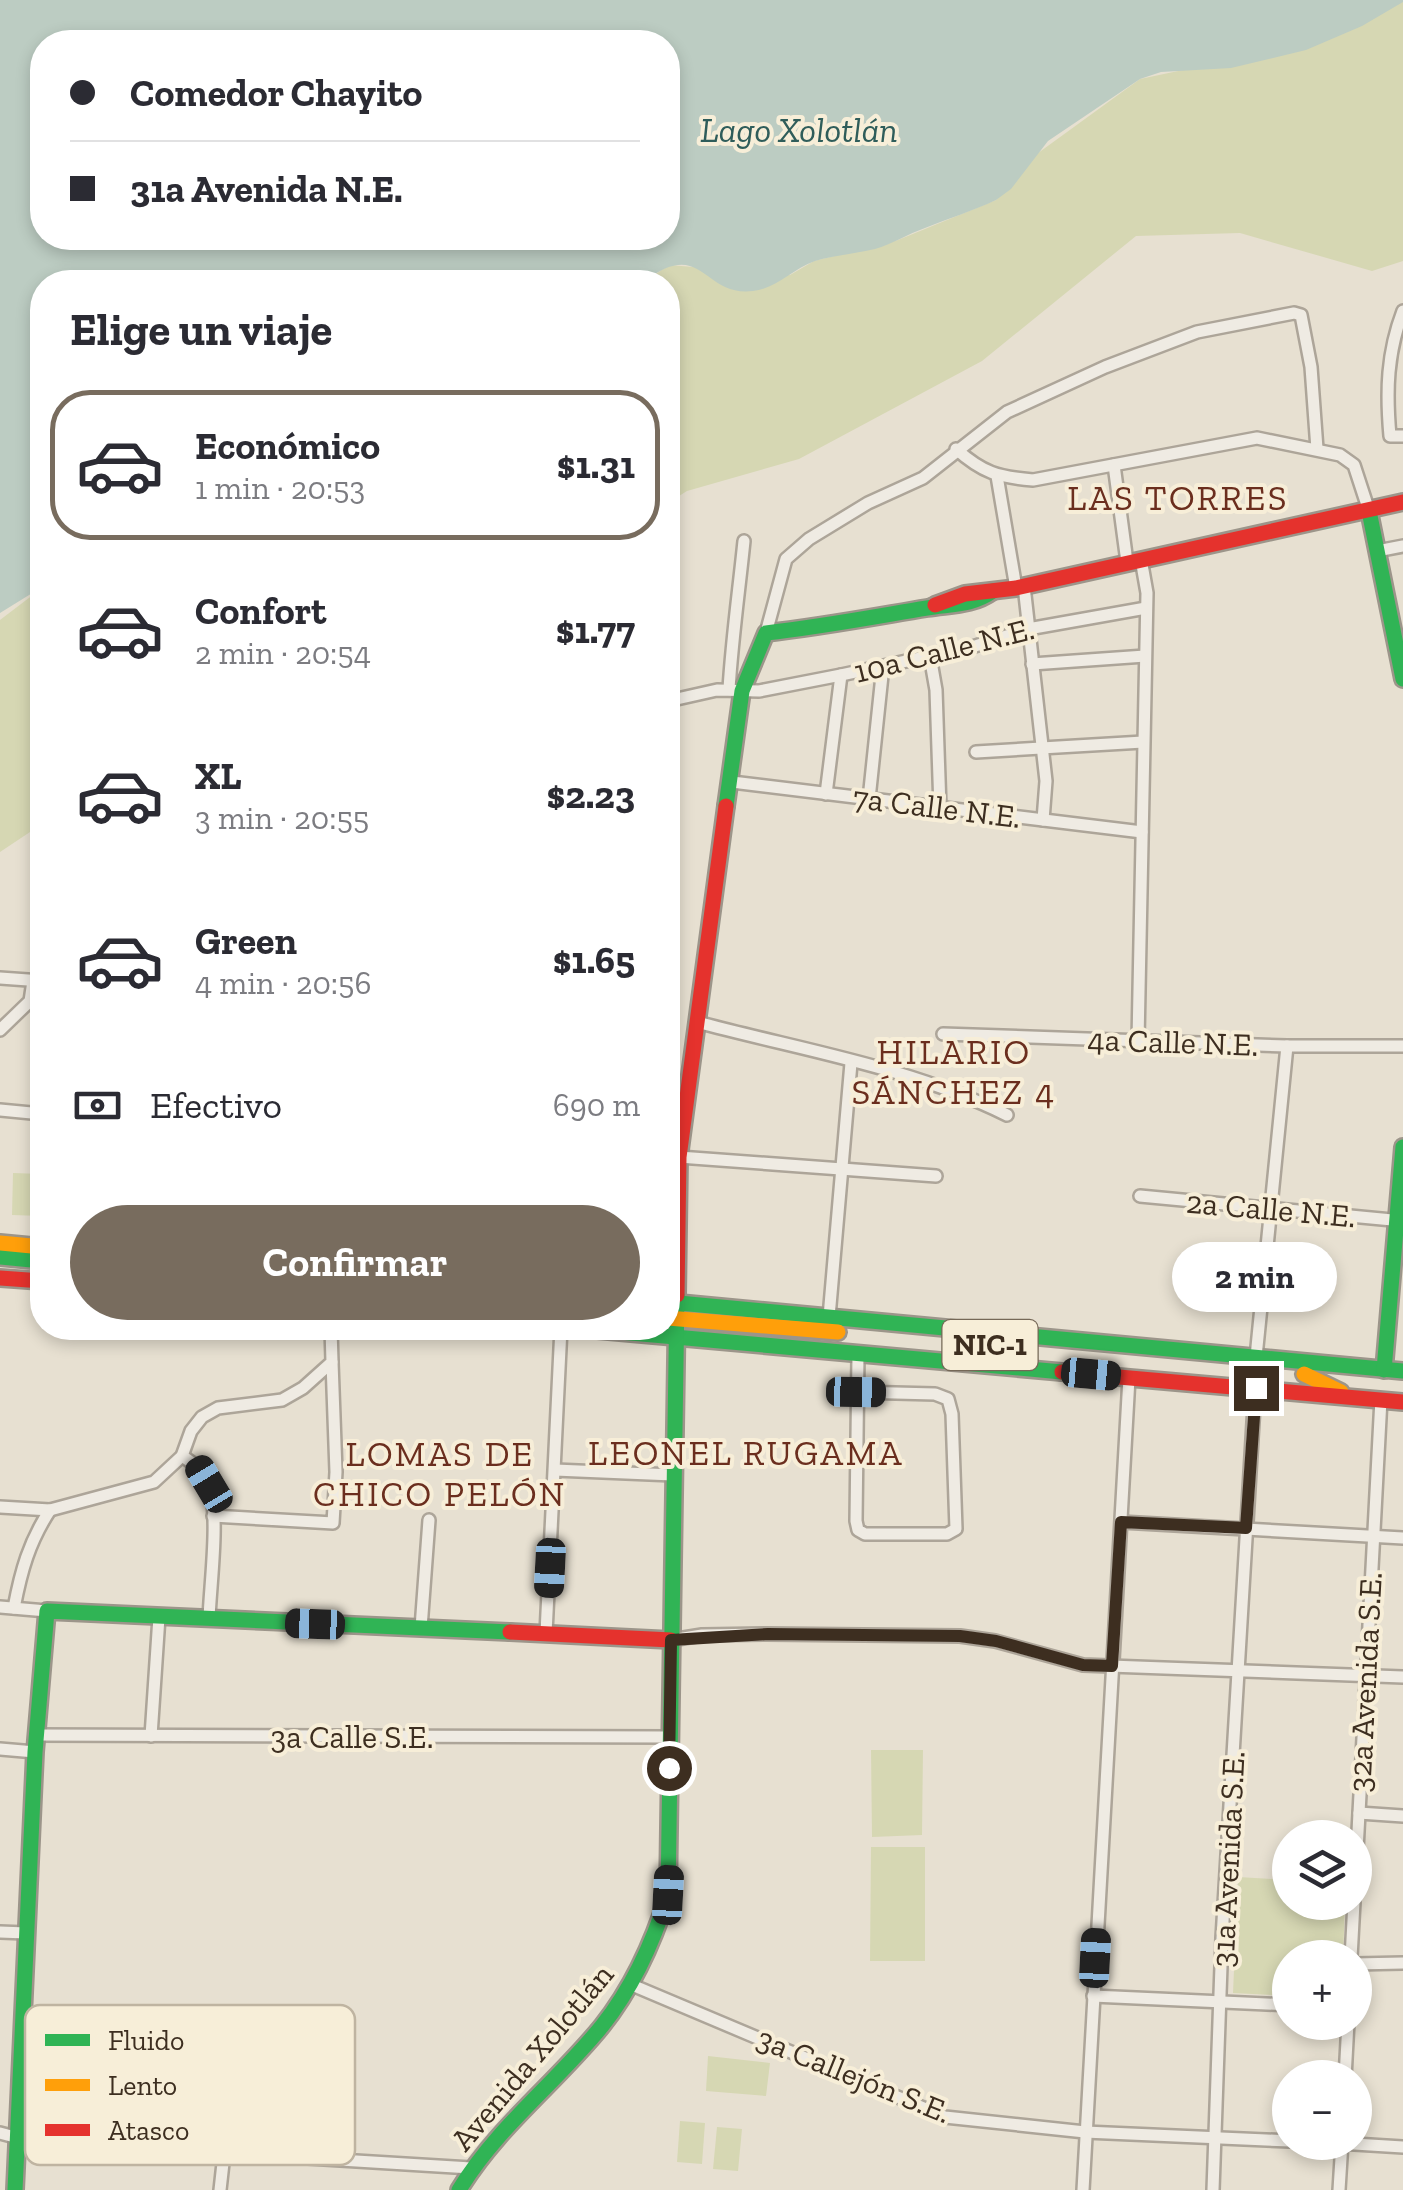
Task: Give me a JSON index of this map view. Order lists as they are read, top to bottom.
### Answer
{
  "streets": {
    "main road": ["NIC-1", "Avenida Xolotlán"],
    "street": [
      "10a Calle N.E.",
      "7a Calle N.E.",
      "4a Calle N.E.",
      "2a Calle N.E.",
      "32a Avenida S.E.",
      "3a Calle S.E.",
      "31a Avenida S.E.",
      "3a Callejón S.E."
    ]
  },
  "crossings": [
    ["10a Calle N.E.", "Avenida Xolotlán"],
    ["7a Calle N.E.", "Avenida Xolotlán"],
    ["3a Calle S.E.", "Avenida Xolotlán"],
    ["Avenida Xolotlán", "3a Callejón S.E."]
  ],
  "districts": [
    "LAS TORRES",
    "HILARIO SÁNCHEZ 4",
    "LEONEL RUGAMA",
    "LOMAS DE CHICO PELÓN"
  ],
  "water": ["Lago Xolotlán"],
  "legend": ["Fluido", "Lento", "Atasco"],
  "page": {
    "banner": ["Comedor Chayito", "31a Avenida N.E."],
    "heading": "Elige un viaje",
    "list": [
      {
        "name": "Económico",
        "note": "1 min · 20:53",
        "value": "$1.31"
      },
      {
        "name": "Confort",
        "note": "2 min · 20:54",
        "value": "$1.77"
      },
      {
        "name": "XL",
        "note": "3 min · 20:55",
        "value": "$2.23"
      },
      {
        "name": "Green",
        "note": "4 min · 20:56",
        "value": "$1.65"
      }
    ],
    "pay": ["Efectivo", "690 m"],
    "buttons": "Confirmar",
    "bubble": "2 min",
    "map_buttons": ["+", "−"]
  }
}
